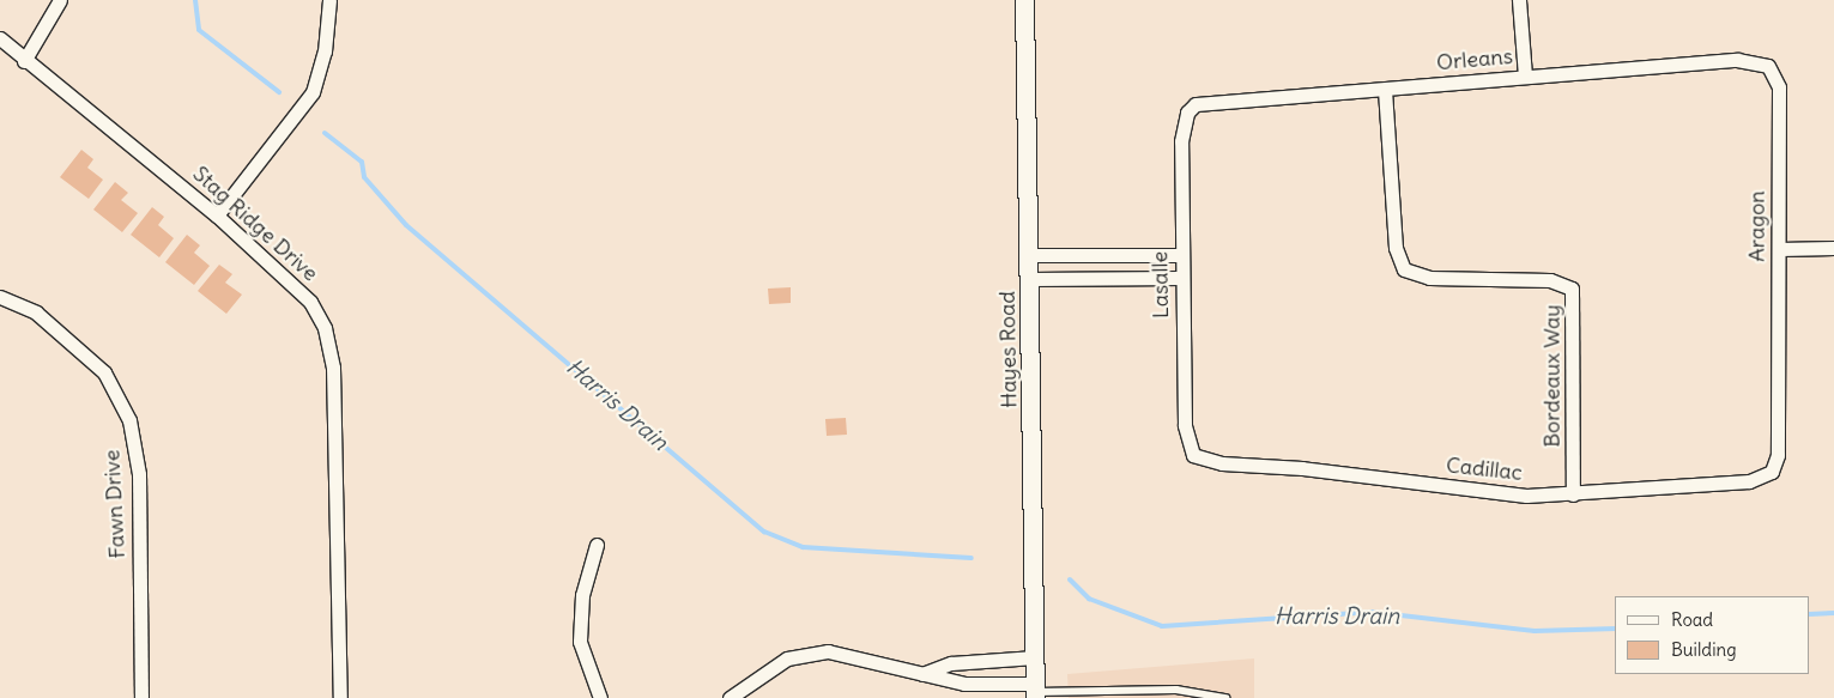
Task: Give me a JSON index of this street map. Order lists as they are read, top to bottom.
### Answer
{
  "streets": {
    "street": [
      "Orleans",
      "Stag Ridge Drive",
      "Aragon",
      "Lasalle",
      "Hayes Road",
      "Bordeaux Way",
      "Cadillac",
      "Fawn Drive"
    ]
  },
  "crossings": [
    ["Orleans", "Aragon"],
    ["Orleans", "Lasalle"],
    ["Orleans", "Bordeaux Way"],
    ["Aragon", "Cadillac"],
    ["Lasalle", "Cadillac"],
    ["Bordeaux Way", "Cadillac"]
  ],
  "water": ["Harris Drain"],
  "legend": ["Road", "Building"]
}
